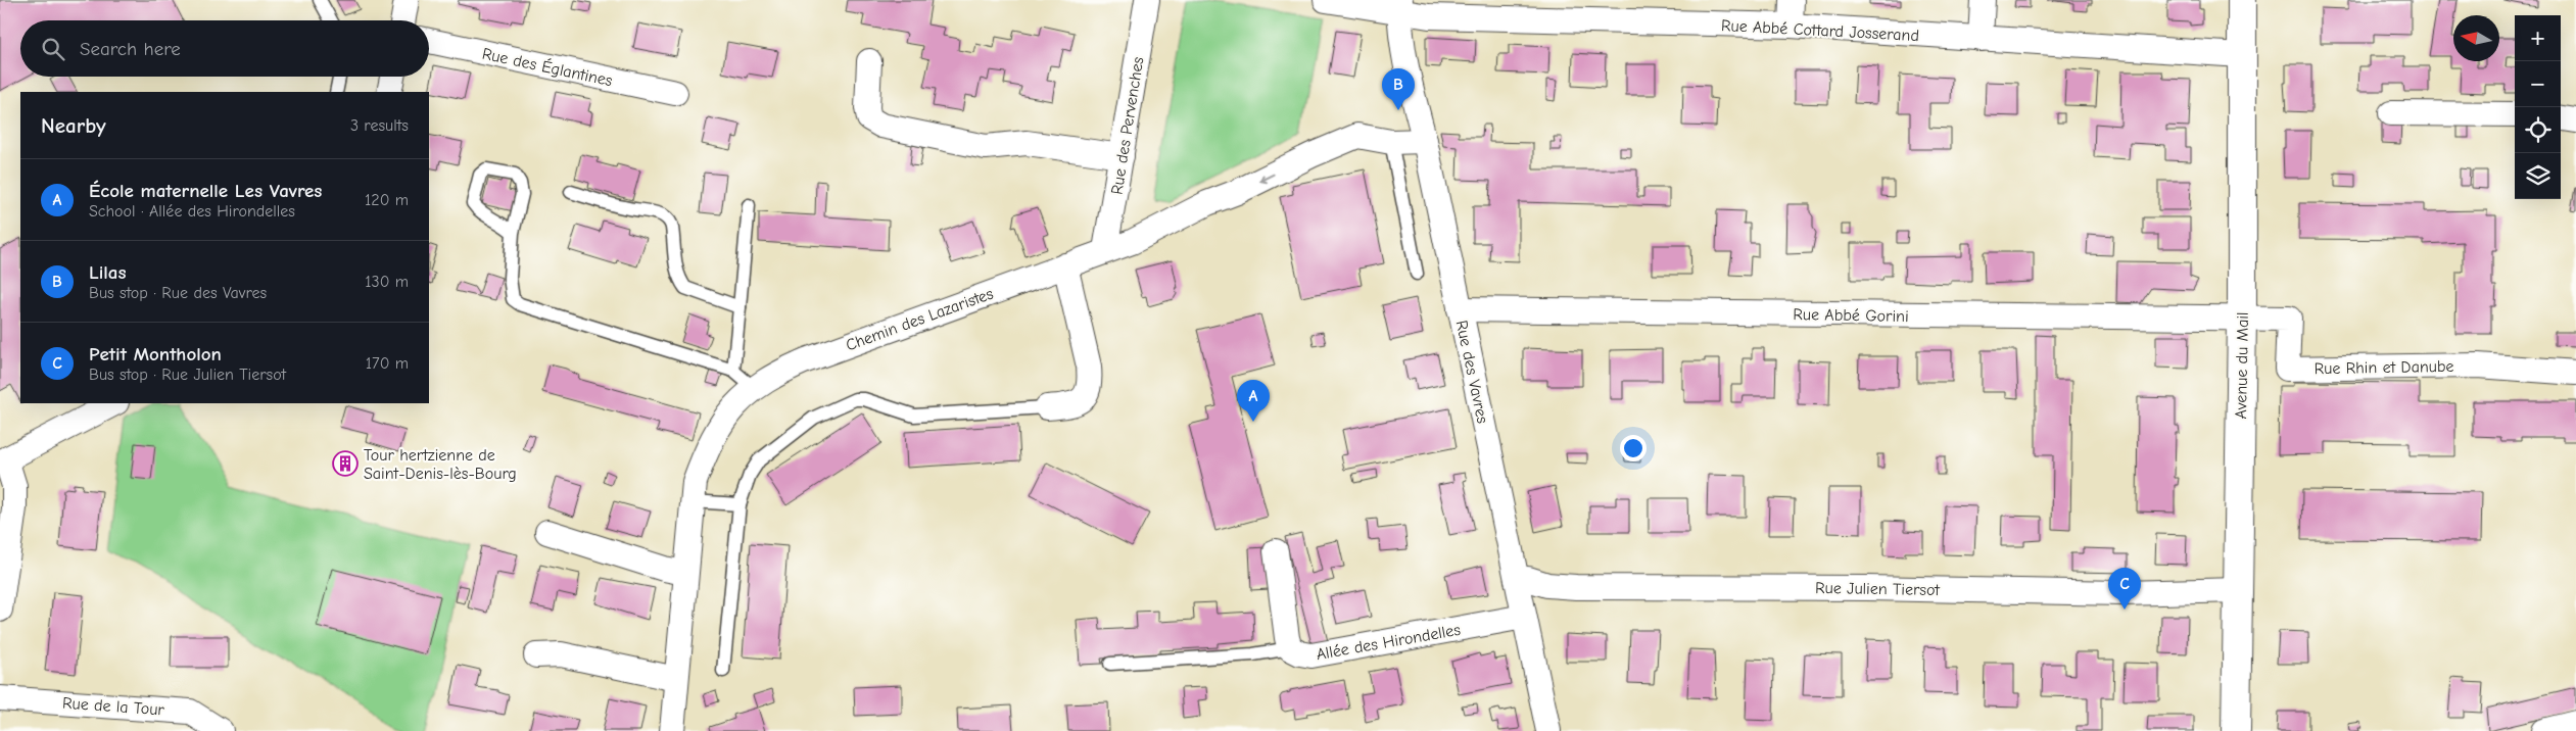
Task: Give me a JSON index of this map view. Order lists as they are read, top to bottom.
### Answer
{
  "streets": {
    "main road": ["Avenue du Mail"],
    "street": [
      "Rue Abbé Cottard Josserand",
      "Rue des Églantines",
      "Rue des Pervenches",
      "Rue Abbé Gorini",
      "Chemin des Lazaristes",
      "Rue Rhin et Danube",
      "Rue des Vavres",
      "Rue Julien Tiersot",
      "Allée des Hirondelles",
      "Rue de la Tour"
    ]
  },
  "crossings": [
    ["Rue Abbé Cottard Josserand", "Avenue du Mail"],
    ["Rue Abbé Cottard Josserand", "Rue des Vavres"],
    ["Rue des Pervenches", "Chemin des Lazaristes"],
    ["Rue Abbé Gorini", "Avenue du Mail"],
    ["Rue Abbé Gorini", "Rue Rhin et Danube"],
    ["Rue Abbé Gorini", "Rue des Vavres"],
    ["Chemin des Lazaristes", "Rue des Vavres"],
    ["Avenue du Mail", "Rue Rhin et Danube"],
    ["Avenue du Mail", "Rue Julien Tiersot"],
    ["Rue des Vavres", "Rue Julien Tiersot"],
    ["Rue des Vavres", "Allée des Hirondelles"]
  ],
  "places": {
    "building": ["Tour hertzienne de Saint-Denis-lès-Bourg"]
  },
  "north": "left",
  "page": {
    "map_buttons": ["+", "−"],
    "search": "Search here",
    "pins": ["B", "A", "C"],
    "heading": ["Nearby", "3 results"],
    "list": [
      {
        "mark": "A",
        "name": "École maternelle Les Vavres",
        "note": "School · Allée des Hirondelles",
        "value": "120 m"
      },
      {
        "mark": "B",
        "name": "Lilas",
        "note": "Bus stop · Rue des Vavres",
        "value": "130 m"
      },
      {
        "mark": "C",
        "name": "Petit Montholon",
        "note": "Bus stop · Rue Julien Tiersot",
        "value": "170 m"
      }
    ]
  }
}
